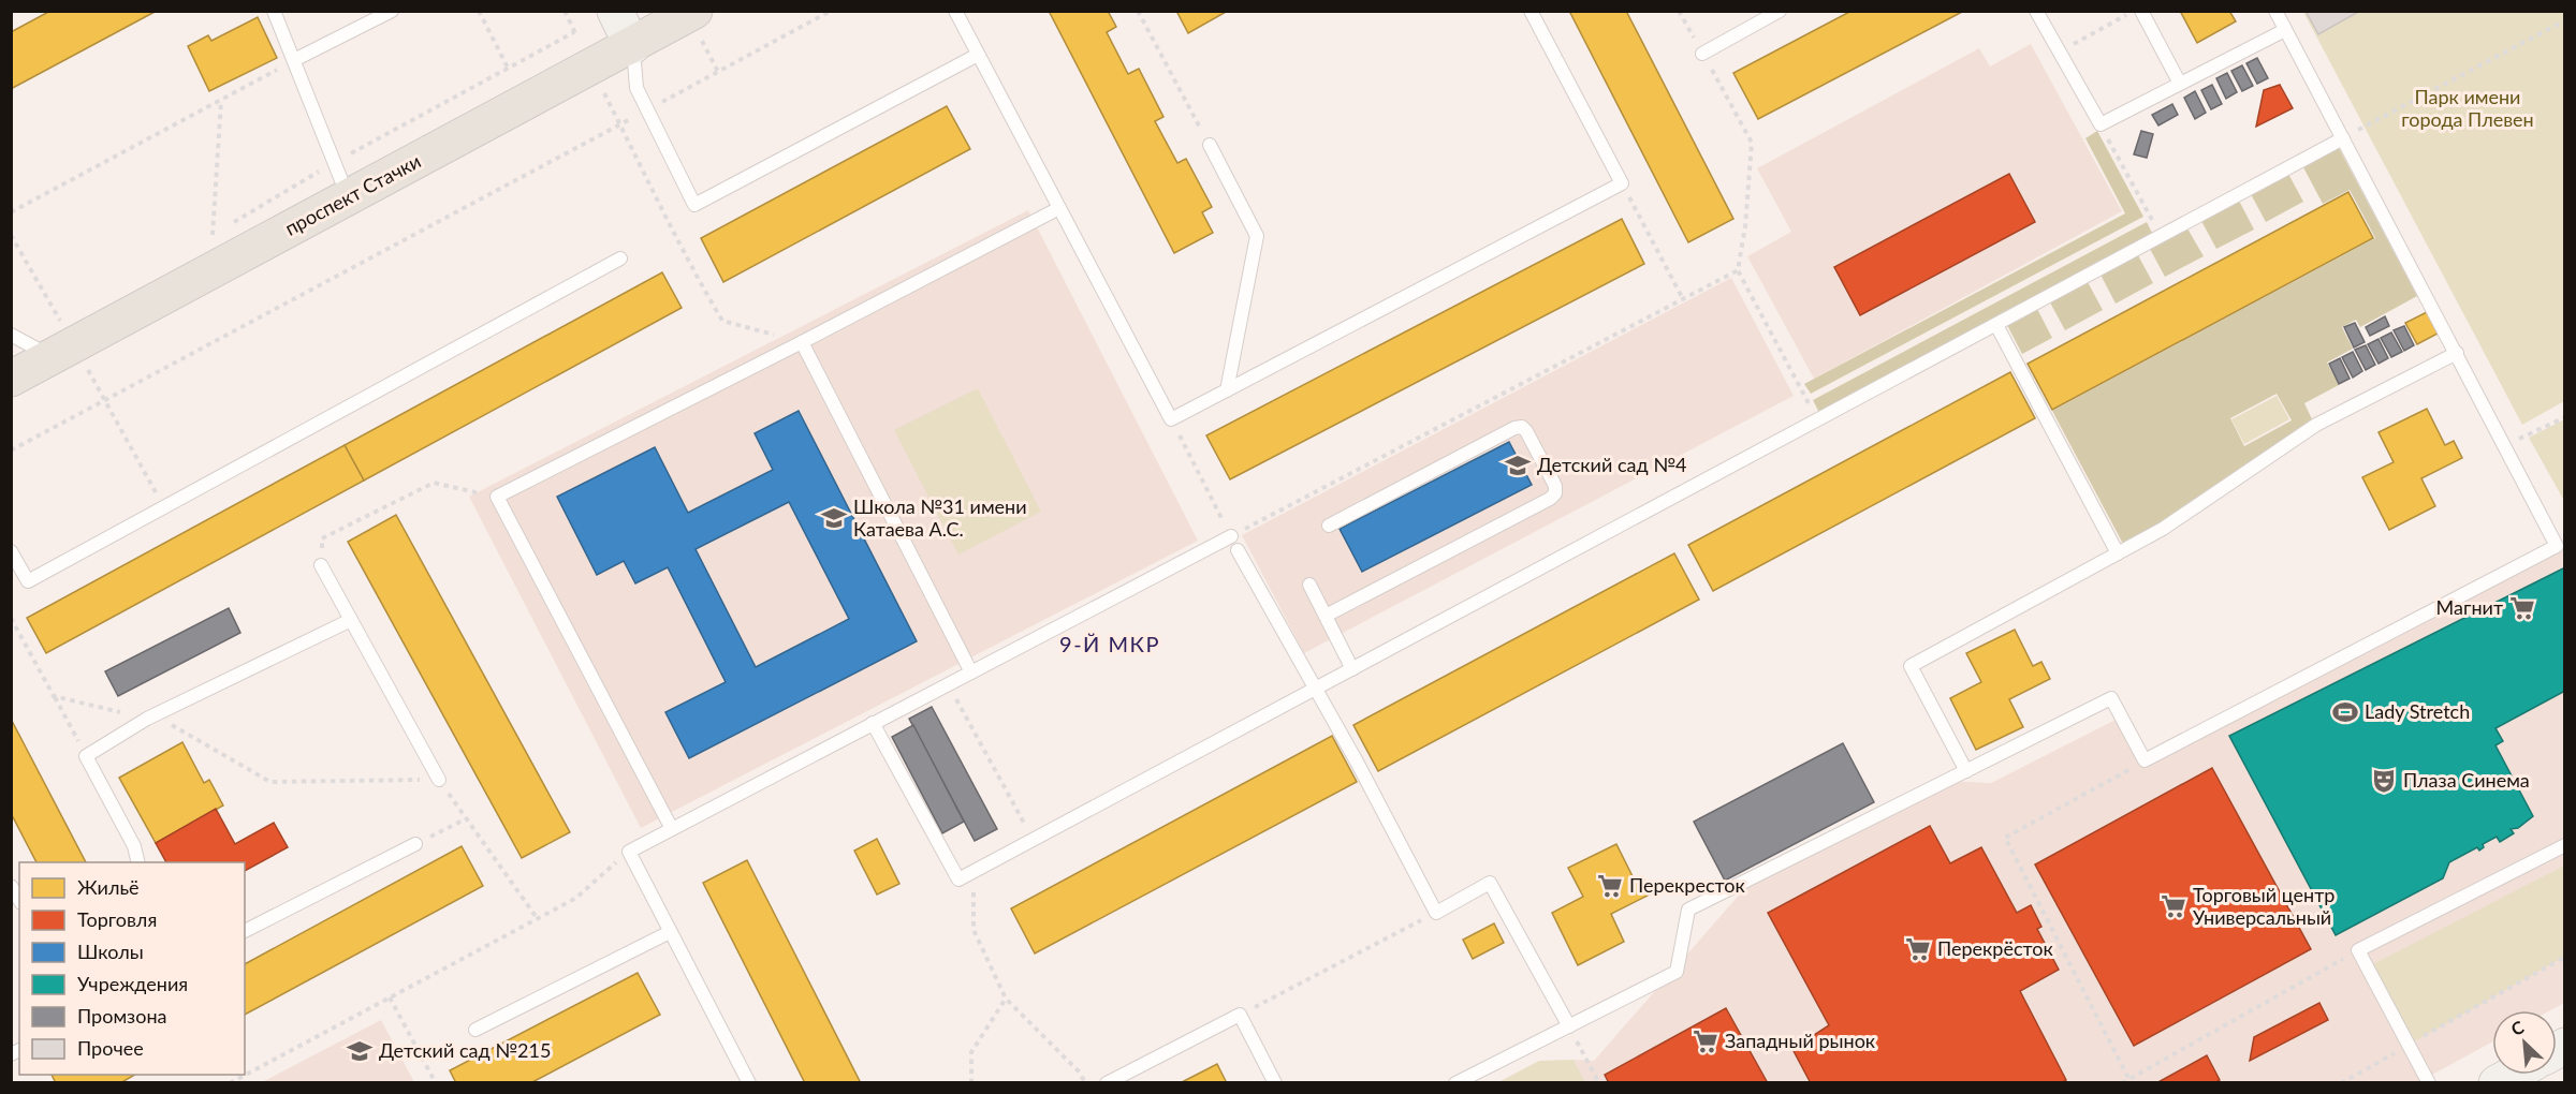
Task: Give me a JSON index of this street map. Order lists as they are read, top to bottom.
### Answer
{
  "streets": {
    "main road": ["проспект Стачки"]
  },
  "districts": ["9-Й МКР"],
  "parks": ["Парк имени города Плевен"],
  "places": {
    "school or university": ["Детский сад №4", "Школа №31 имени Катаева А.С.", "Детский сад №215"],
    "supermarket": [
      "Магнит",
      "Перекресток",
      "Торговый центр Универсальный",
      "Перекрёсток",
      "Западный рынок"
    ],
    "sports": ["Lady Stretch"],
    "theatre": ["Плаза Синема"]
  },
  "legend": [
    "Жильё",
    "Торговля",
    "Школы",
    "Учреждения",
    "Промзона",
    "Прочее"
  ],
  "north": "top left"
}
